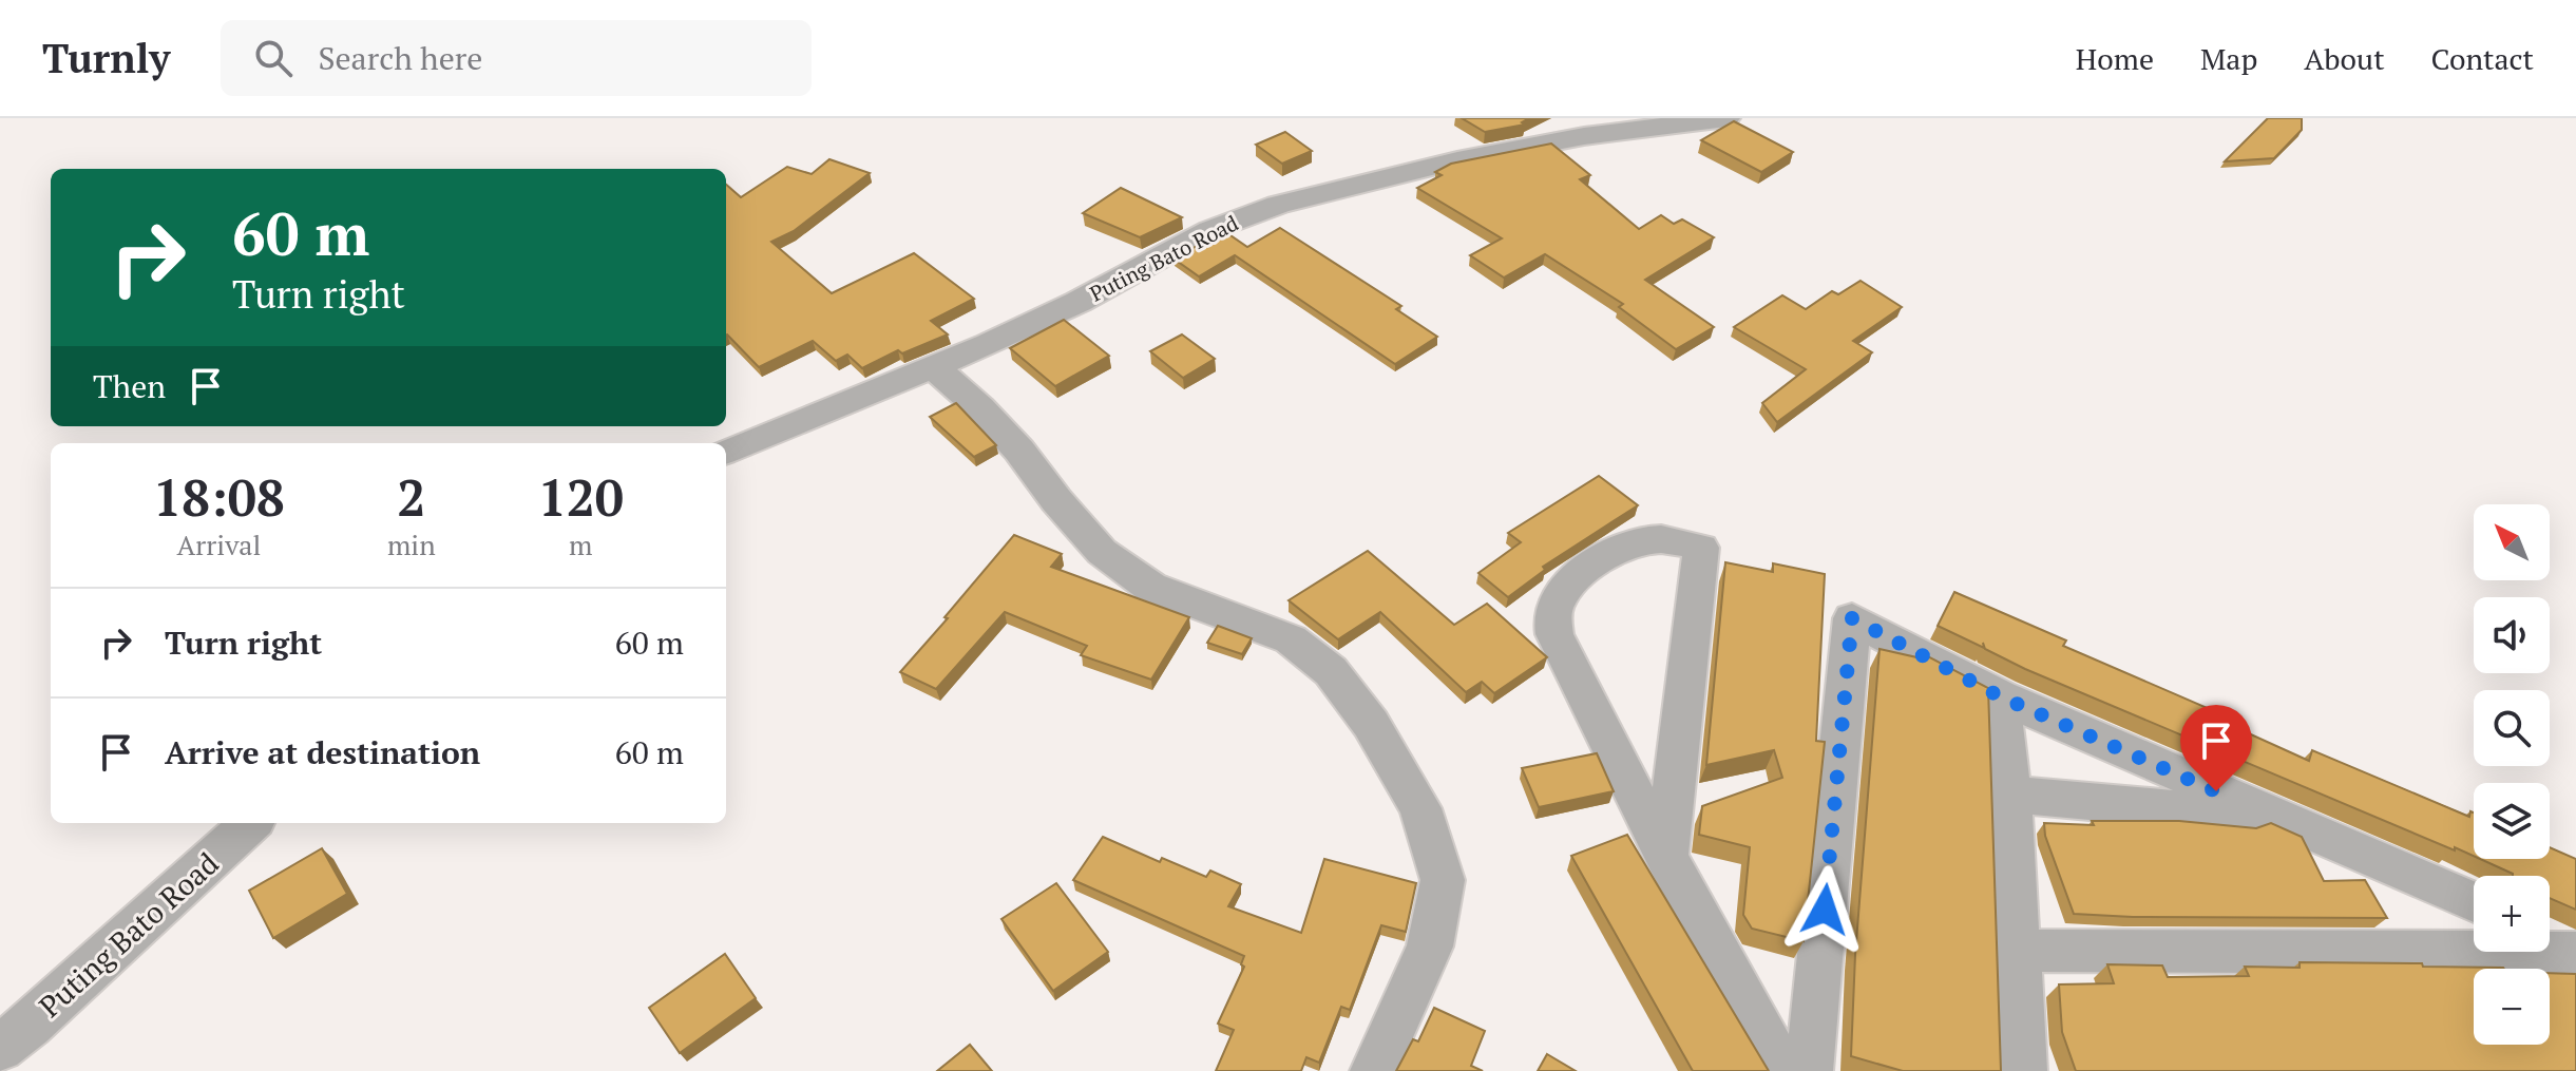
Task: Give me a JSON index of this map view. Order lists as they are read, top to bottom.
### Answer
{
  "streets": {
    "street": ["Puting Bato Road"]
  },
  "north": "top left",
  "page": {
    "header": "Turnly",
    "search": "Search here",
    "nav": [
      "Home",
      "Map",
      "About",
      "Contact"
    ],
    "turn": ["60 m", "Turn right"],
    "then": "Then",
    "eta": [
      "18:08",
      "Arrival",
      "2",
      "min",
      "120",
      "m"
    ],
    "map_buttons": ["+", "−"],
    "list": [
      {
        "name": "Turn right",
        "value": "60 m"
      },
      {
        "name": "Arrive at destination",
        "value": "60 m"
      }
    ]
  }
}
